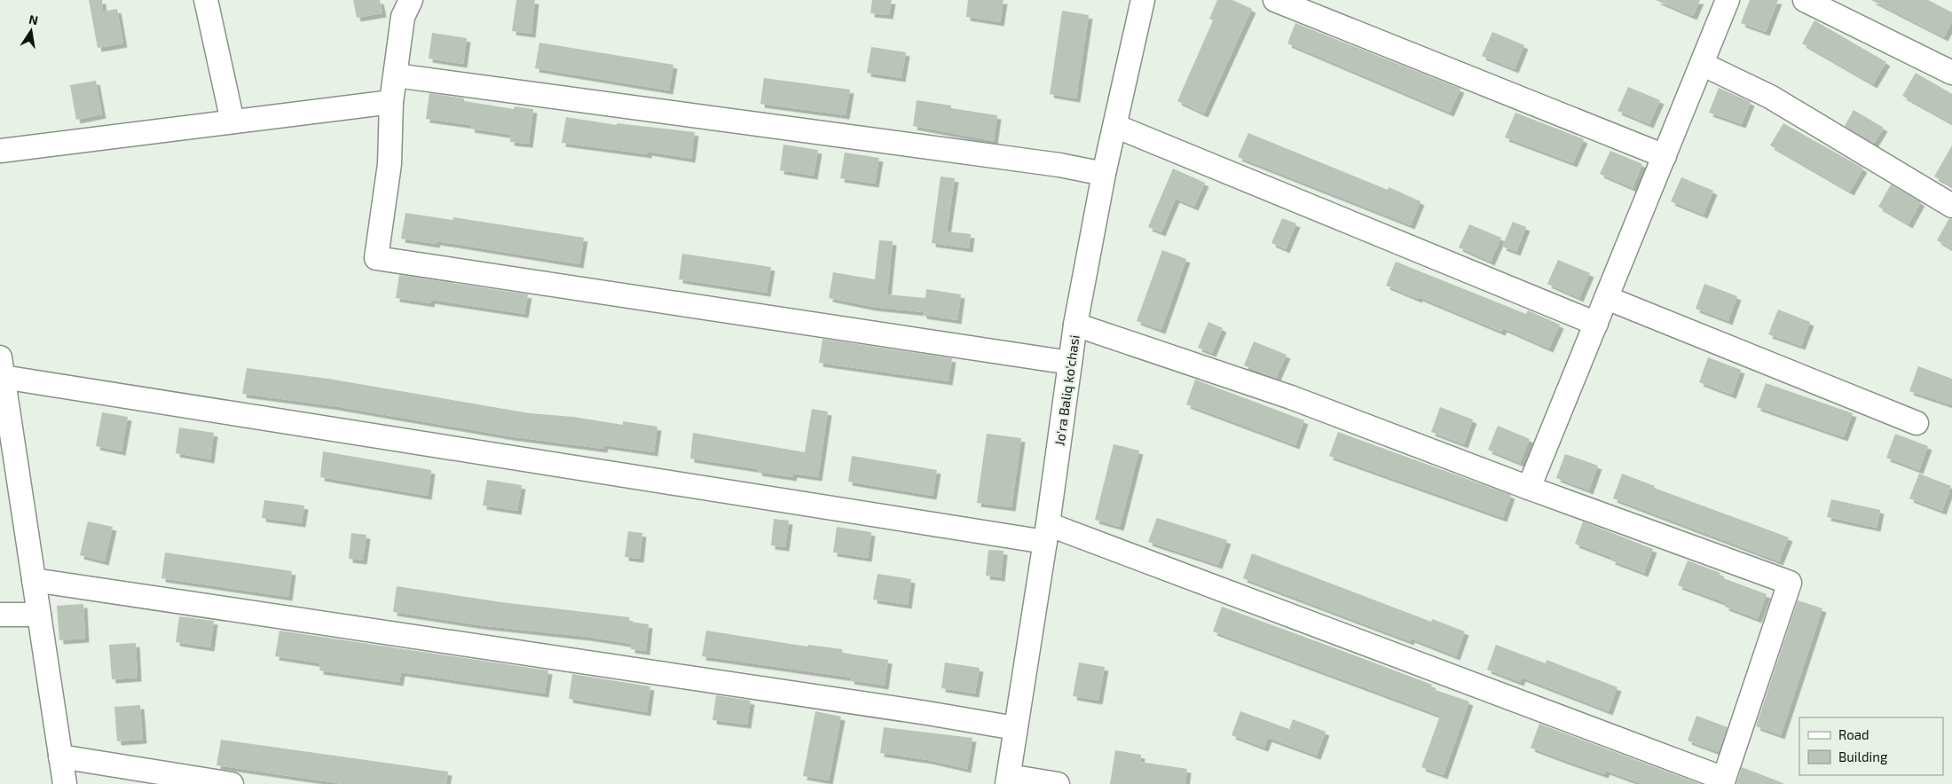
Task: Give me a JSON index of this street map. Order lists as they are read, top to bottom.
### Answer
{
  "streets": {
    "street": ["Jo'ra Baliq ko'chasi"]
  },
  "legend": ["Road", "Building"],
  "north": "top"
}
